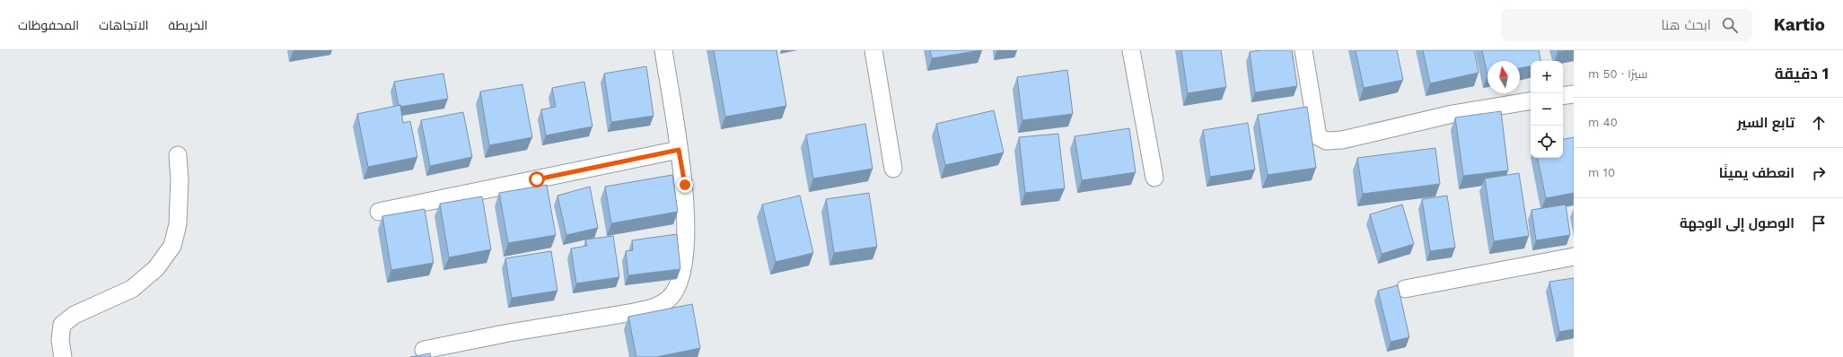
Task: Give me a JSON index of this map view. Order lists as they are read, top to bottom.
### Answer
{
  "north": "top",
  "page": {
    "header": "Kartio",
    "search": "ابحث هنا",
    "nav": ["الخريطة", "الاتجاهات", "المحفوظات"],
    "heading": ["1 دقيقة", "سيرًا · 50 m"],
    "map_buttons": ["+", "−"],
    "list": [
      ["تابع السير", "40 m"],
      ["انعطف يمينًا", "10 m"],
      "الوصول إلى الوجهة"
    ]
  }
}
